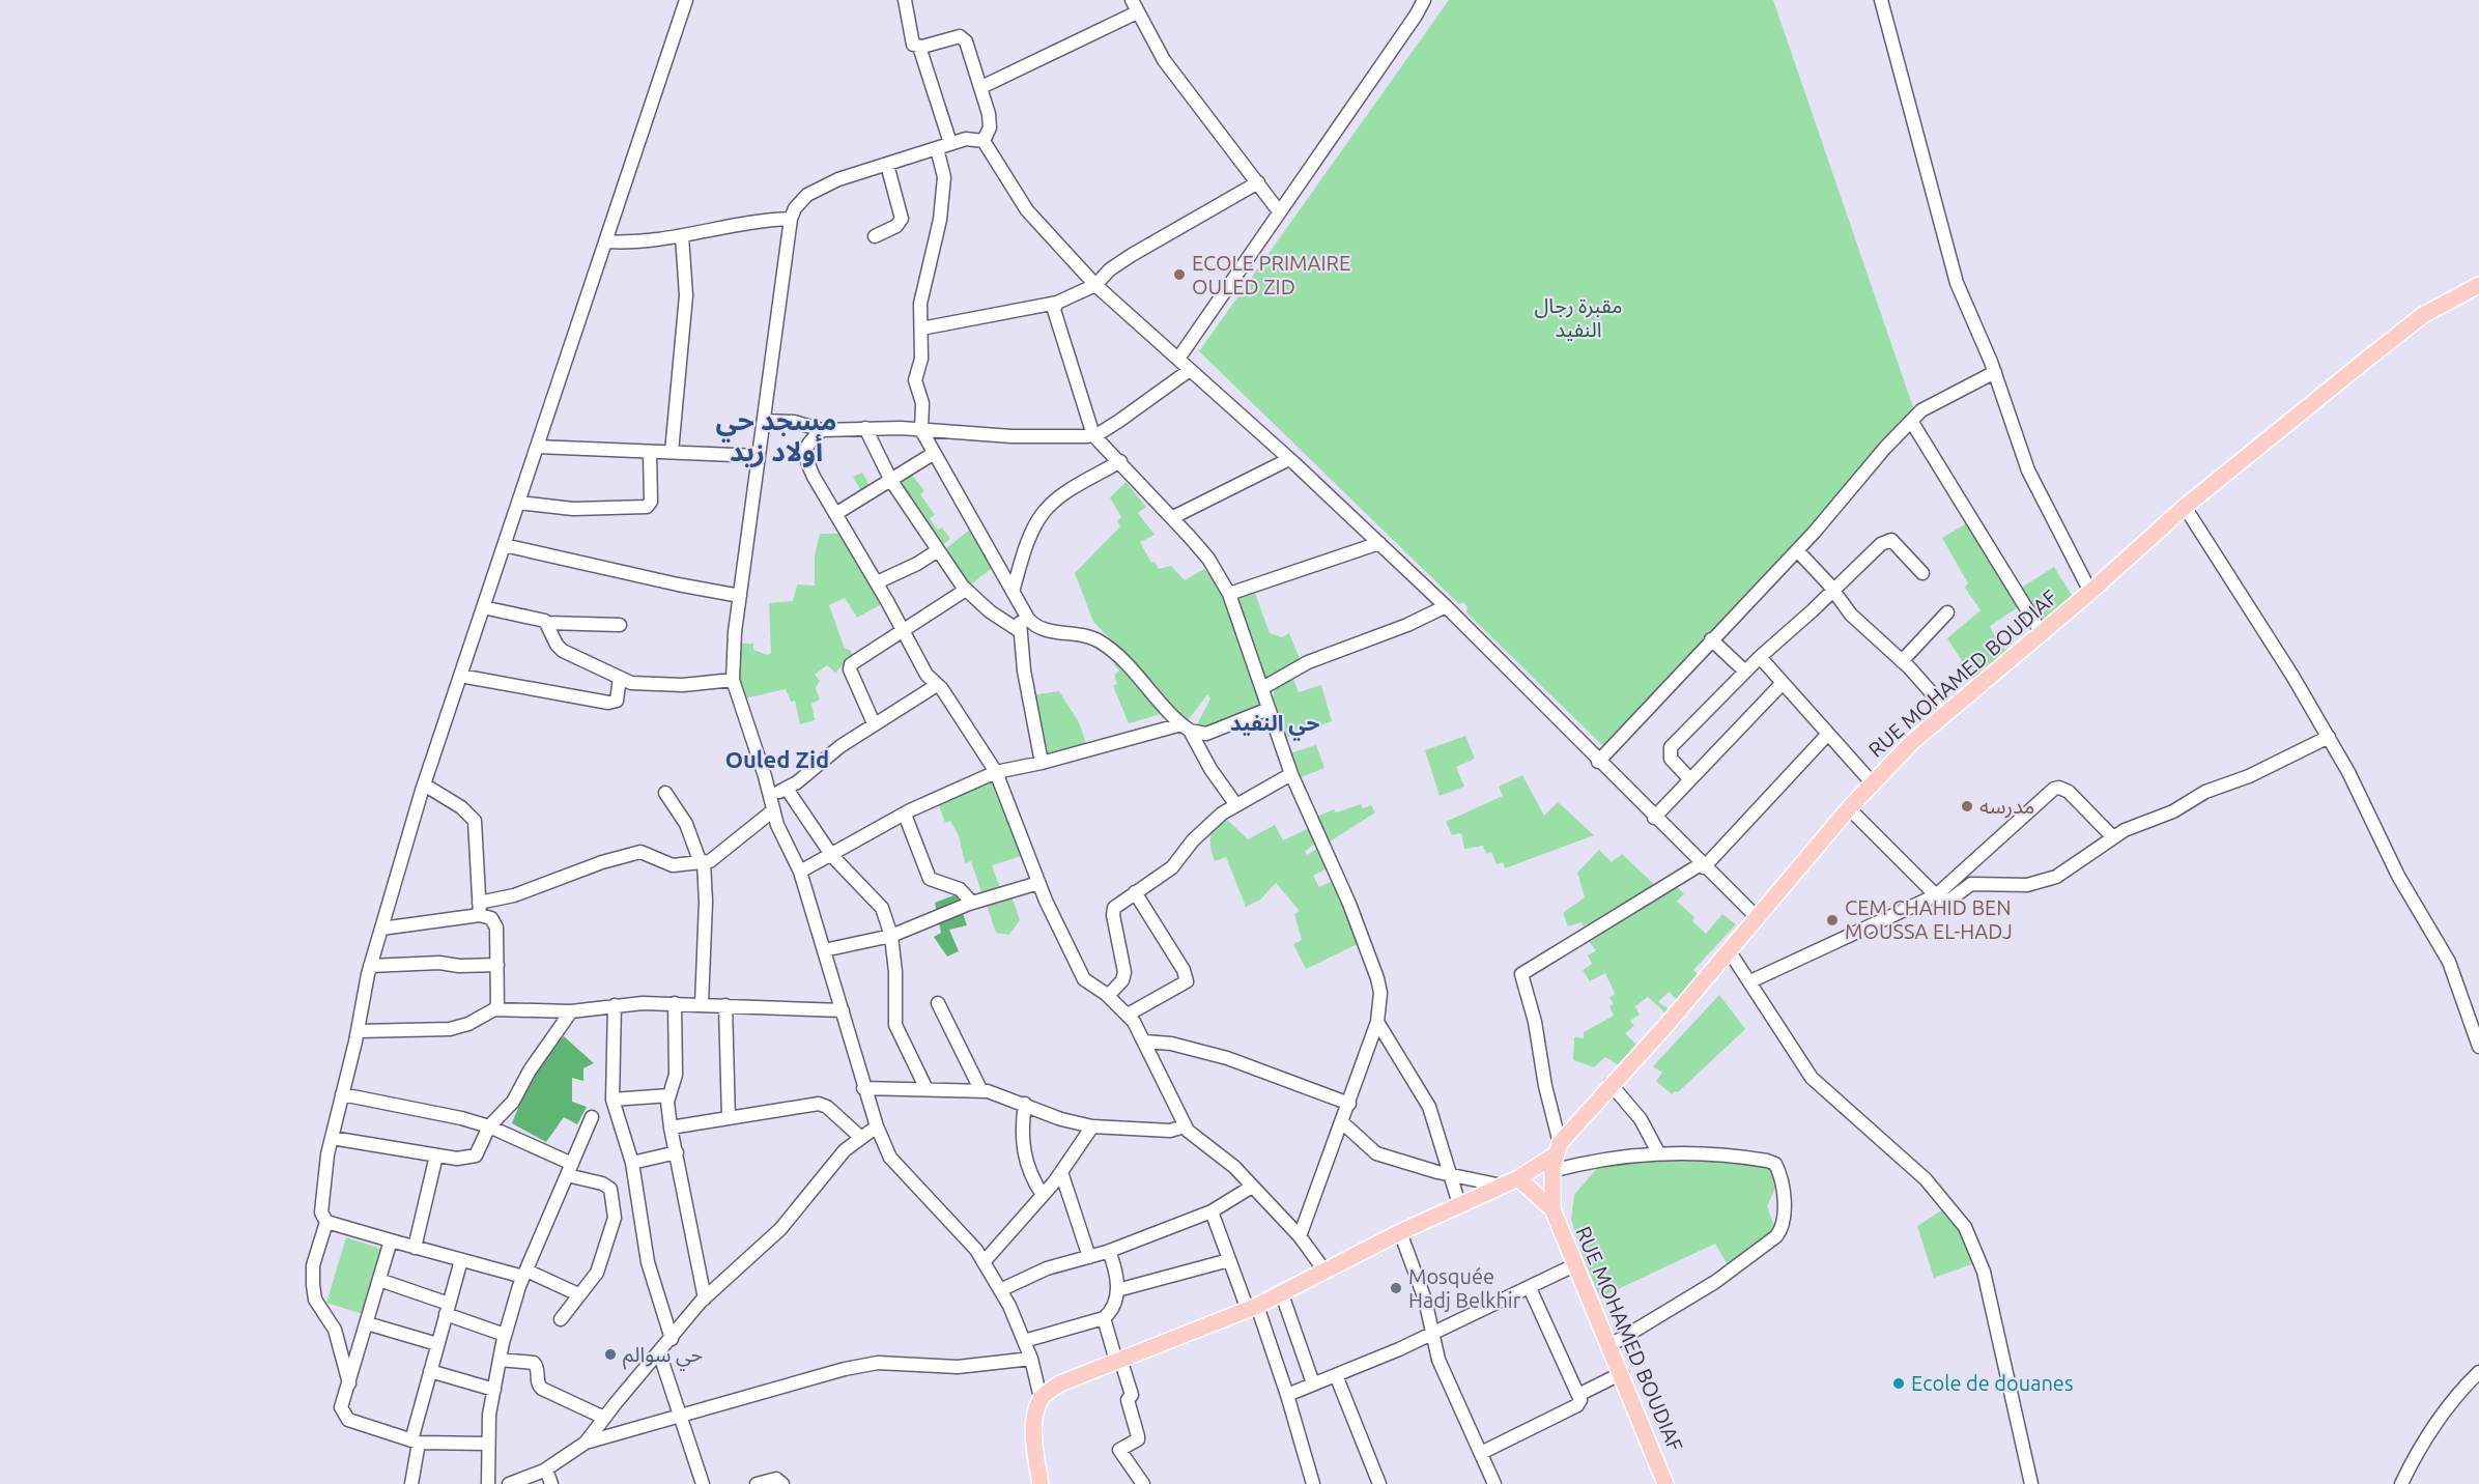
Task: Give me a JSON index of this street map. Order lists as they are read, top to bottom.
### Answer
{
  "streets": {
    "main road": ["RUE MOHAMED BOUDIAF"]
  },
  "districts": ["مسجد حي أولاد زيد", "حي النفيد", "Ouled Zid"],
  "parks": ["مقبرة رجال النفيد"],
  "places": [
    "ECOLE PRIMAIRE OULED ZID",
    "مدرسه",
    "CEM CHAHID BEN MOUSSA EL-HADJ",
    "Mosquée Hadj Belkhir",
    "حي سوالم",
    "Ecole de douanes"
  ]
}
